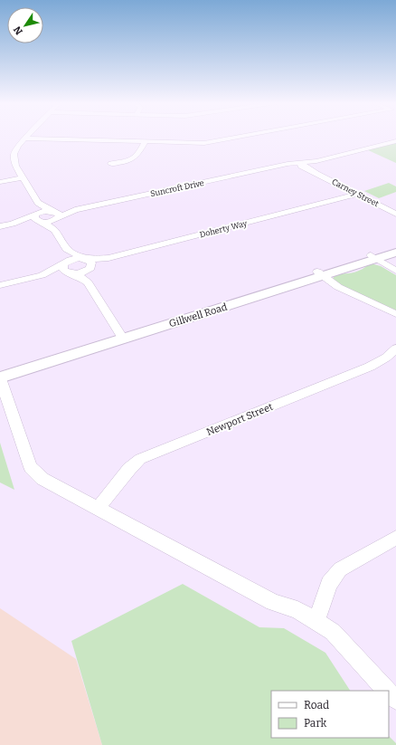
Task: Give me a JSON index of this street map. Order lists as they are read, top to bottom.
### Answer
{
  "streets": {
    "street": [
      "Suncroft Drive",
      "Carney Street",
      "Doherty Way",
      "Gillwell Road",
      "Newport Street"
    ]
  },
  "crossings": [
    ["Suncroft Drive", "Carney Street"],
    ["Carney Street", "Doherty Way"]
  ],
  "legend": ["Road", "Park"],
  "north": "bottom left"
}
